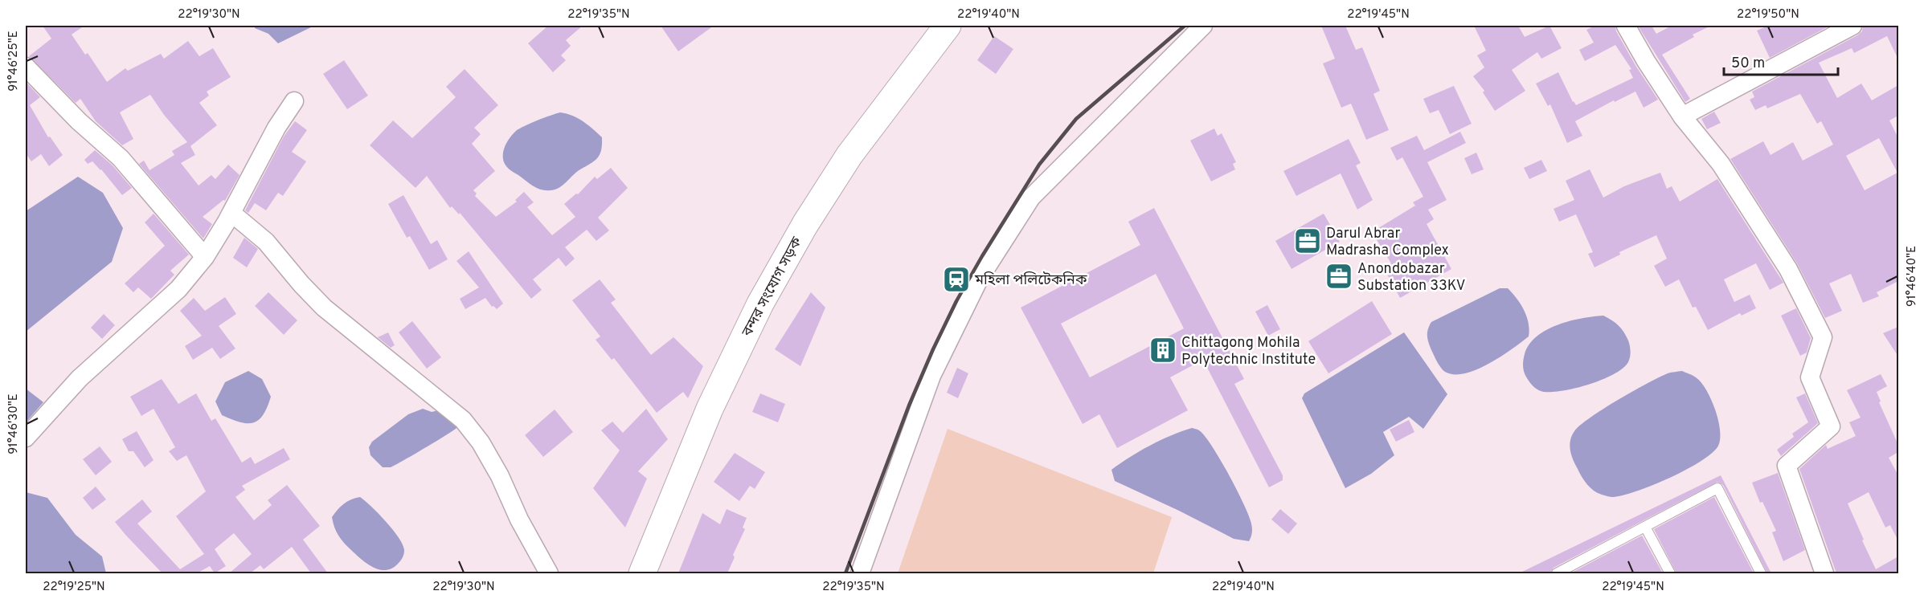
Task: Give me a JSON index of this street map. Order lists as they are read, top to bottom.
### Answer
{
  "streets": {
    "highway": ["বন্দর সংযোগ সড়ক"]
  },
  "places": {
    "office": ["Darul Abrar Madrasha Complex", "Anondobazar Substation 33KV"],
    "station": ["মহিলা পলিটেকনিক"],
    "building": ["Chittagong Mohila Polytechnic Institute"]
  },
  "scale_bar": "50 m",
  "coordinates": [
    "22°19'30\"N",
    "22°19'35\"N",
    "22°19'40\"N",
    "22°19'45\"N",
    "22°19'50\"N",
    "91°46'25\"E",
    "91°46'40\"E",
    "91°46'30\"E",
    "22°19'25\"N"
  ]
}
